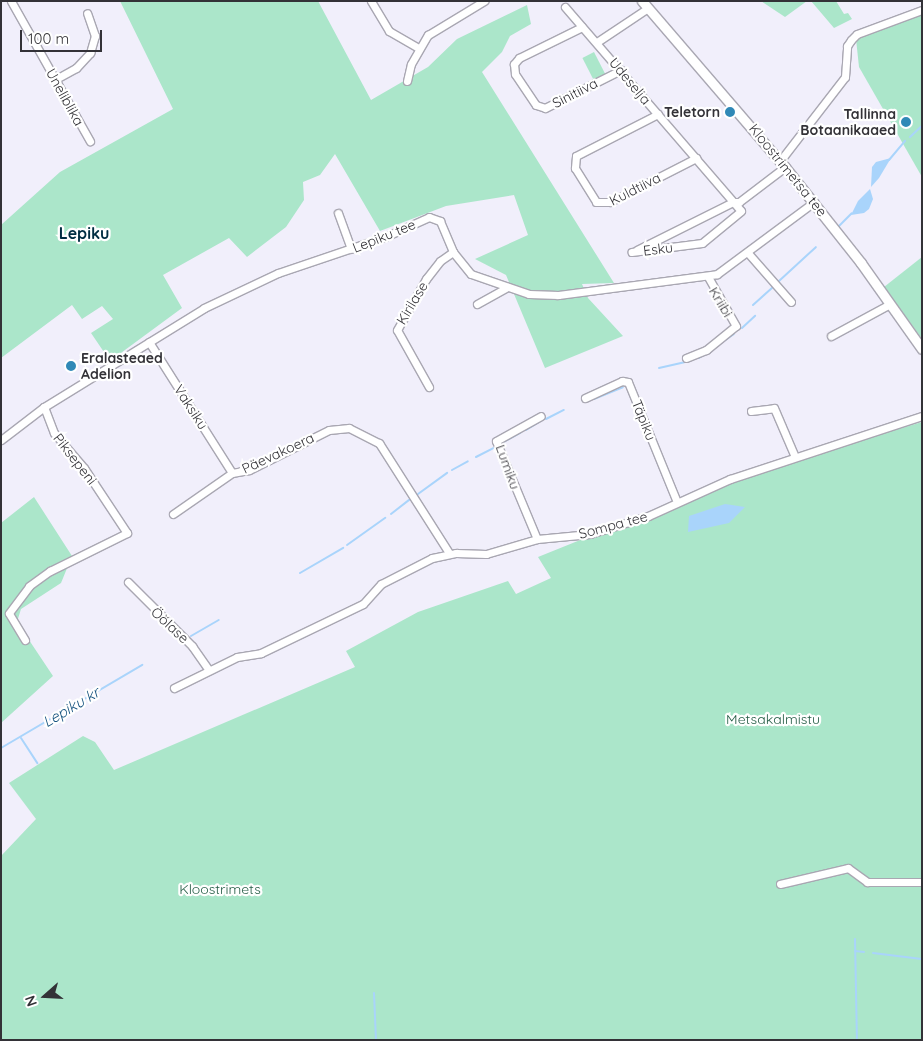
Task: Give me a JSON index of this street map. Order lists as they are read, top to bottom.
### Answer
{
  "streets": {
    "main road": ["Kloostrimetsa tee"],
    "street": [
      "Udeselja",
      "Sinitiiva",
      "Uneliblika",
      "Kuldtiiva",
      "Lepiku tee",
      "Esku",
      "Kriibi",
      "Kirilase",
      "Vaksiku",
      "Täpiku",
      "Päevakoera",
      "Piksepeni",
      "Lumiku",
      "Sompa tee",
      "Öölase"
    ]
  },
  "crossings": [
    ["Udeselja", "Sinitiiva"],
    ["Udeselja", "Kuldtiiva"],
    ["Udeselja", "Esku"],
    ["Kloostrimetsa tee", "Lepiku tee"],
    ["Kloostrimetsa tee", "Esku"],
    ["Lepiku tee", "Kriibi"],
    ["Lepiku tee", "Kirilase"],
    ["Lepiku tee", "Vaksiku"],
    ["Lepiku tee", "Piksepeni"],
    ["Vaksiku", "Päevakoera"],
    ["Täpiku", "Sompa tee"],
    ["Päevakoera", "Sompa tee"],
    ["Lumiku", "Sompa tee"],
    ["Sompa tee", "Öölase"]
  ],
  "districts": ["Lepiku"],
  "water": ["Lepiku kr"],
  "parks": ["Metsakalmistu", "Kloostrimets"],
  "places": ["Teletorn", "Tallinna Botaanikaaed", "Eralasteaed Adelion"],
  "scale_bar": "100 m",
  "north": "left"
}
